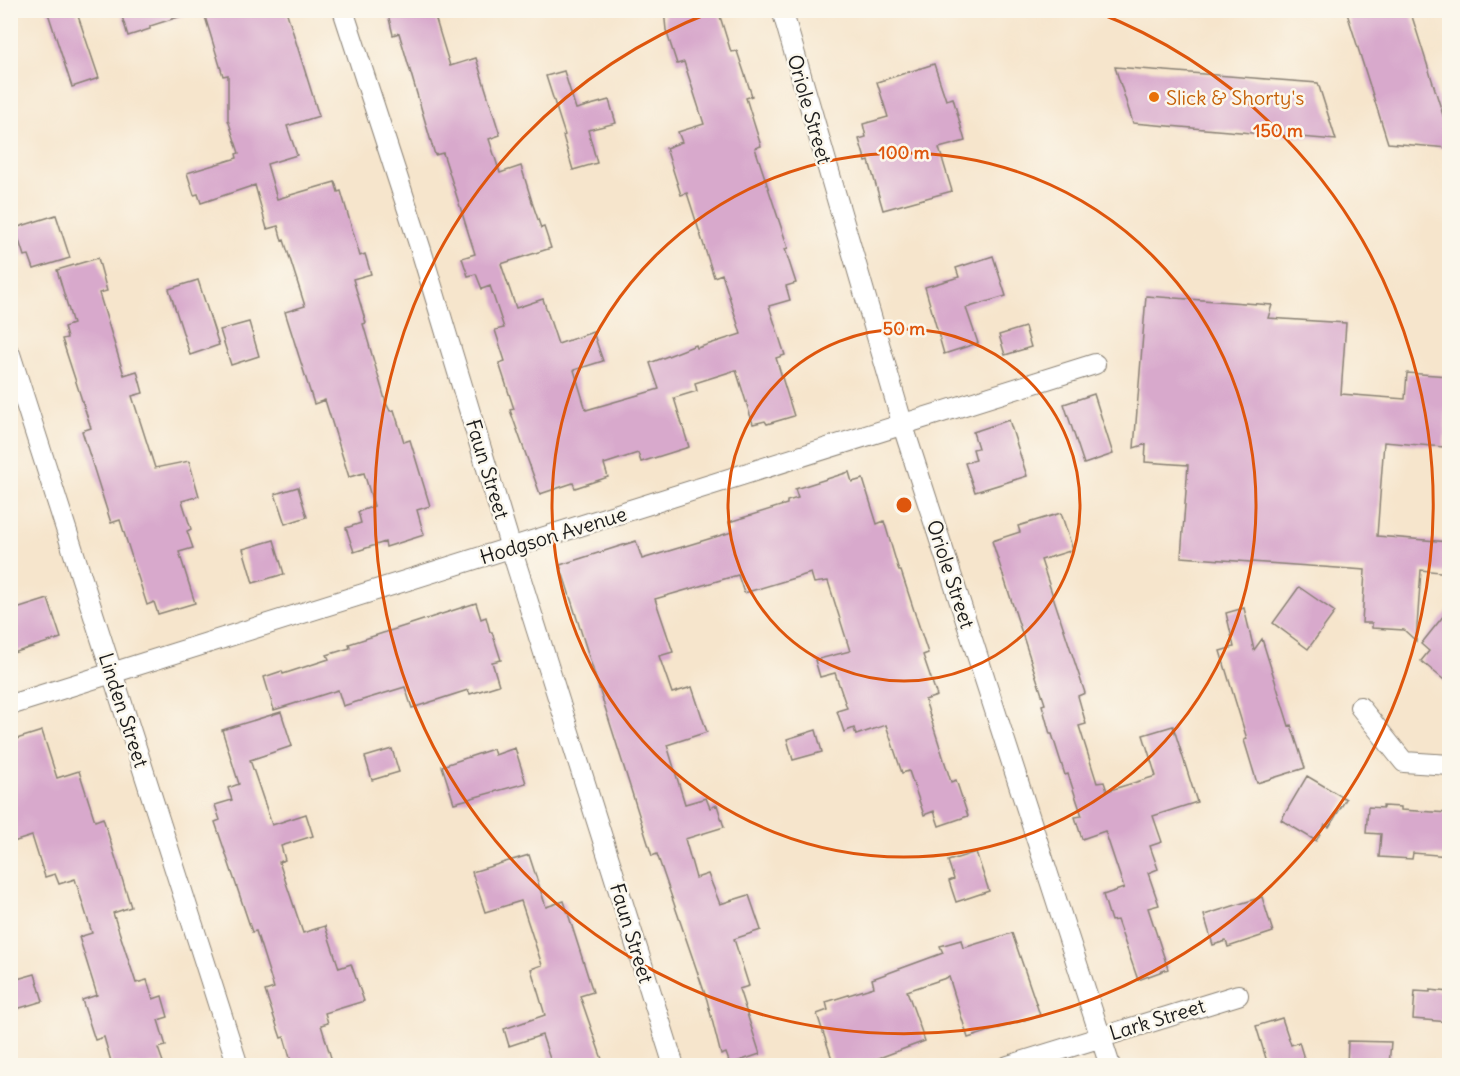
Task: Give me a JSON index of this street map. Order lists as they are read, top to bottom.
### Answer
{
  "streets": {
    "street": [
      "Oriole Street",
      "Faun Street",
      "Hodgson Avenue",
      "Linden Street",
      "Lark Street"
    ]
  },
  "crossings": [
    ["Oriole Street", "Hodgson Avenue"],
    ["Oriole Street", "Lark Street"],
    ["Faun Street", "Hodgson Avenue"],
    ["Hodgson Avenue", "Linden Street"]
  ],
  "places": ["Slick & Shorty's"],
  "rings": ["150 m", "100 m", "50 m"]
}
